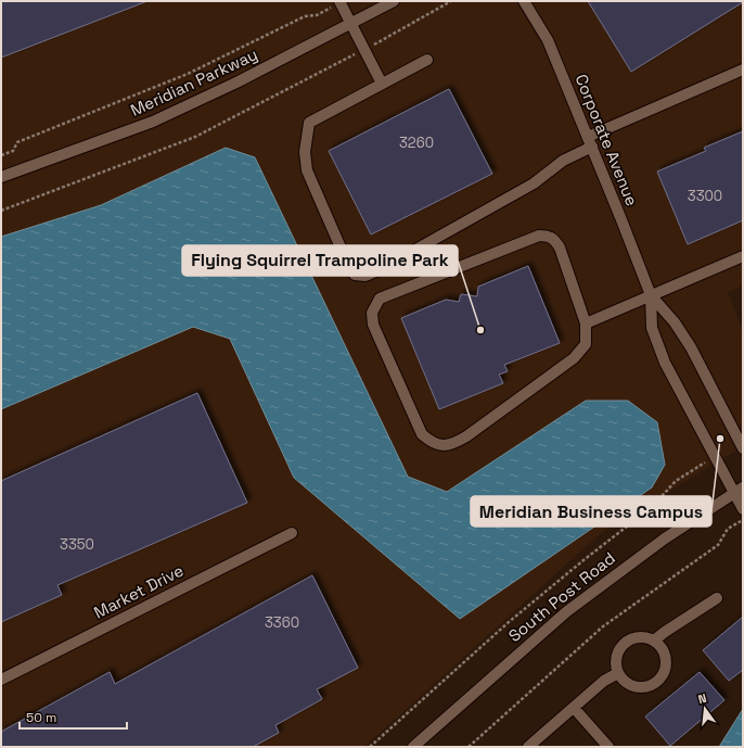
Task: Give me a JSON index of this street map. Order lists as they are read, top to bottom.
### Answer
{
  "streets": {
    "street": [
      "Meridian Parkway",
      "Corporate Avenue",
      "Market Drive",
      "South Post Road"
    ]
  },
  "crossings": [
    ["Corporate Avenue", "South Post Road"]
  ],
  "places": ["Flying Squirrel Trampoline Park", "Meridian Business Campus"],
  "house_numbers": [
    "3260",
    "3300",
    "3350",
    "3360"
  ],
  "scale_bar": "50 m",
  "north": "top"
}
